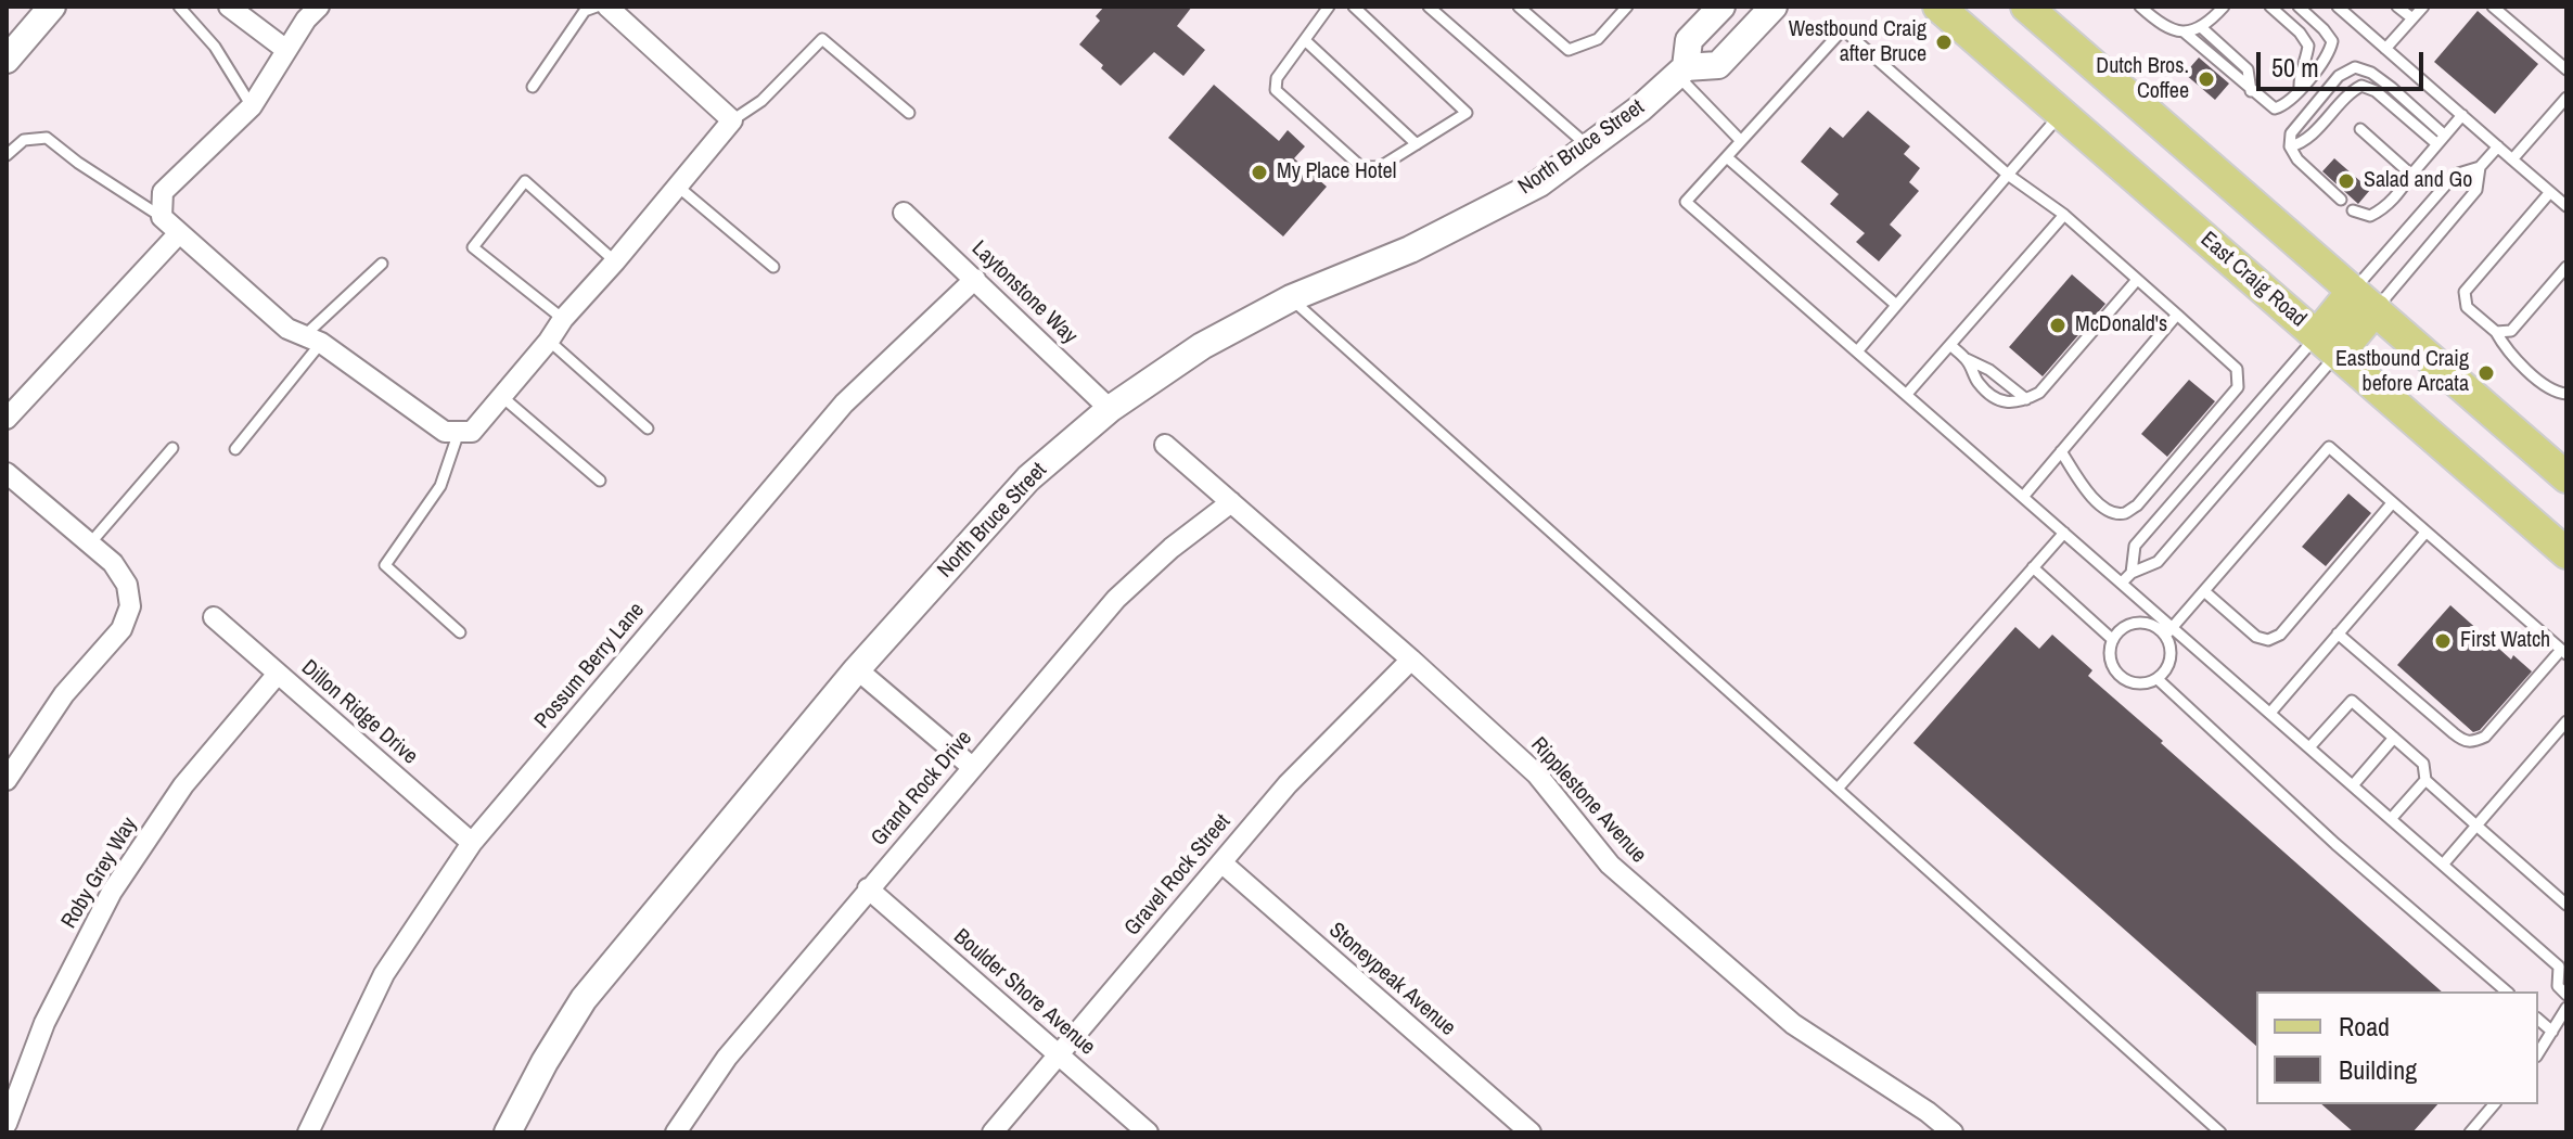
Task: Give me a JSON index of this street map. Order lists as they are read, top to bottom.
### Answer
{
  "streets": {
    "main road": ["East Craig Road"],
    "street": [
      "North Bruce Street",
      "Laytonstone Way",
      "Possum Berry Lane",
      "Dillon Ridge Drive",
      "Grand Rock Drive",
      "Ripplestone Avenue",
      "Roby Grey Way",
      "Gravel Rock Street",
      "Stoneypeak Avenue",
      "Boulder Shore Avenue"
    ]
  },
  "crossings": [
    ["North Bruce Street", "Laytonstone Way"],
    ["Laytonstone Way", "Possum Berry Lane"],
    ["Possum Berry Lane", "Dillon Ridge Drive"],
    ["Dillon Ridge Drive", "Roby Grey Way"],
    ["Grand Rock Drive", "Ripplestone Avenue"],
    ["Grand Rock Drive", "Boulder Shore Avenue"],
    ["Ripplestone Avenue", "Gravel Rock Street"],
    ["Gravel Rock Street", "Stoneypeak Avenue"],
    ["Gravel Rock Street", "Boulder Shore Avenue"]
  ],
  "places": [
    "Westbound Craig after Bruce",
    "Dutch Bros. Coffee",
    "My Place Hotel",
    "Salad and Go",
    "McDonald's",
    "Eastbound Craig before Arcata",
    "First Watch"
  ],
  "legend": ["Road", "Building"],
  "scale_bar": "50 m"
}
